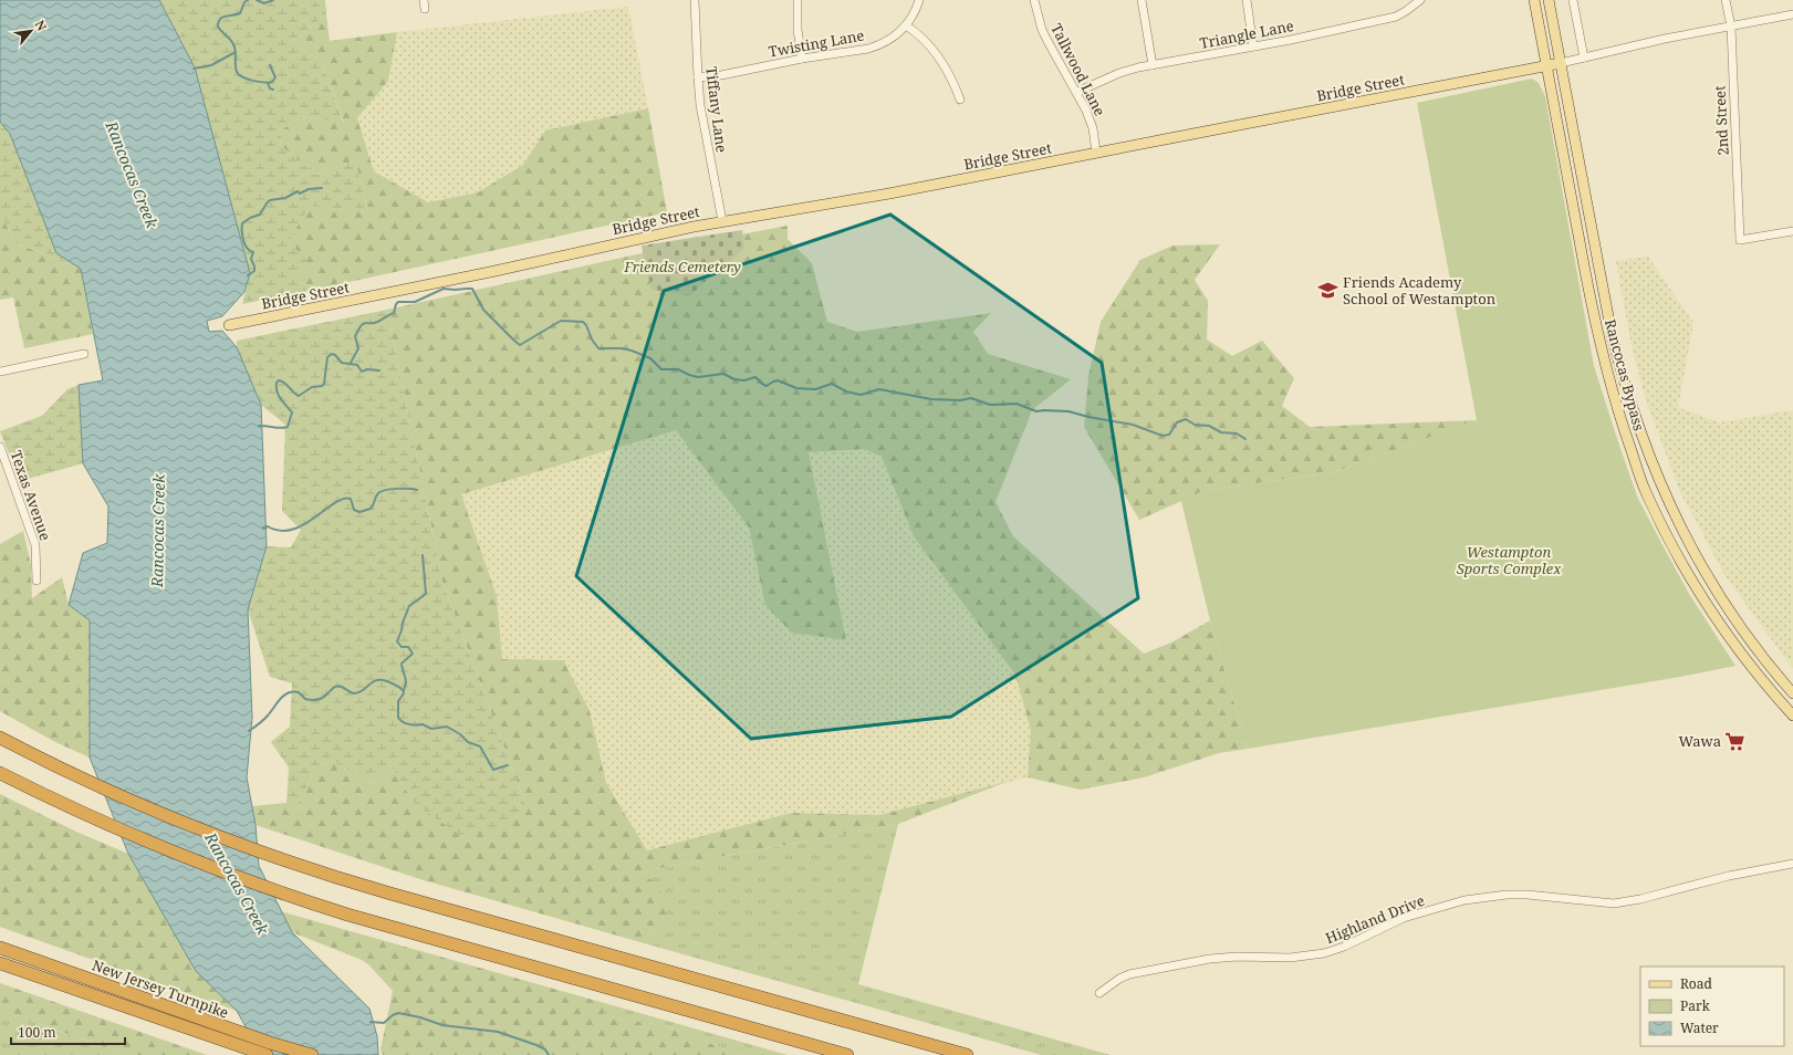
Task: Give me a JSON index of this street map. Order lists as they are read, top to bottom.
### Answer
{
  "streets": {
    "highway": ["New Jersey Turnpike"],
    "main road": ["Bridge Street", "Rancocas Bypass"],
    "street": [
      "Triangle Lane",
      "Twisting Lane",
      "Tallwood Lane",
      "Tiffany Lane",
      "2nd Street",
      "Texas Avenue",
      "Highland Drive"
    ]
  },
  "crossings": [
    ["Triangle Lane", "Tallwood Lane"],
    ["Twisting Lane", "Tiffany Lane"],
    ["Tallwood Lane", "Bridge Street"],
    ["Bridge Street", "Tiffany Lane"],
    ["Bridge Street", "2nd Street"],
    ["Bridge Street", "Rancocas Bypass"]
  ],
  "water": ["Rancocas Creek"],
  "parks": ["Friends Cemetery", "Westampton Sports Complex"],
  "places": {
    "school or university": ["Friends Academy School of Westampton"],
    "supermarket": ["Wawa"]
  },
  "legend": ["Road", "Park", "Water"],
  "scale_bar": "100 m",
  "north": "top right"
}
